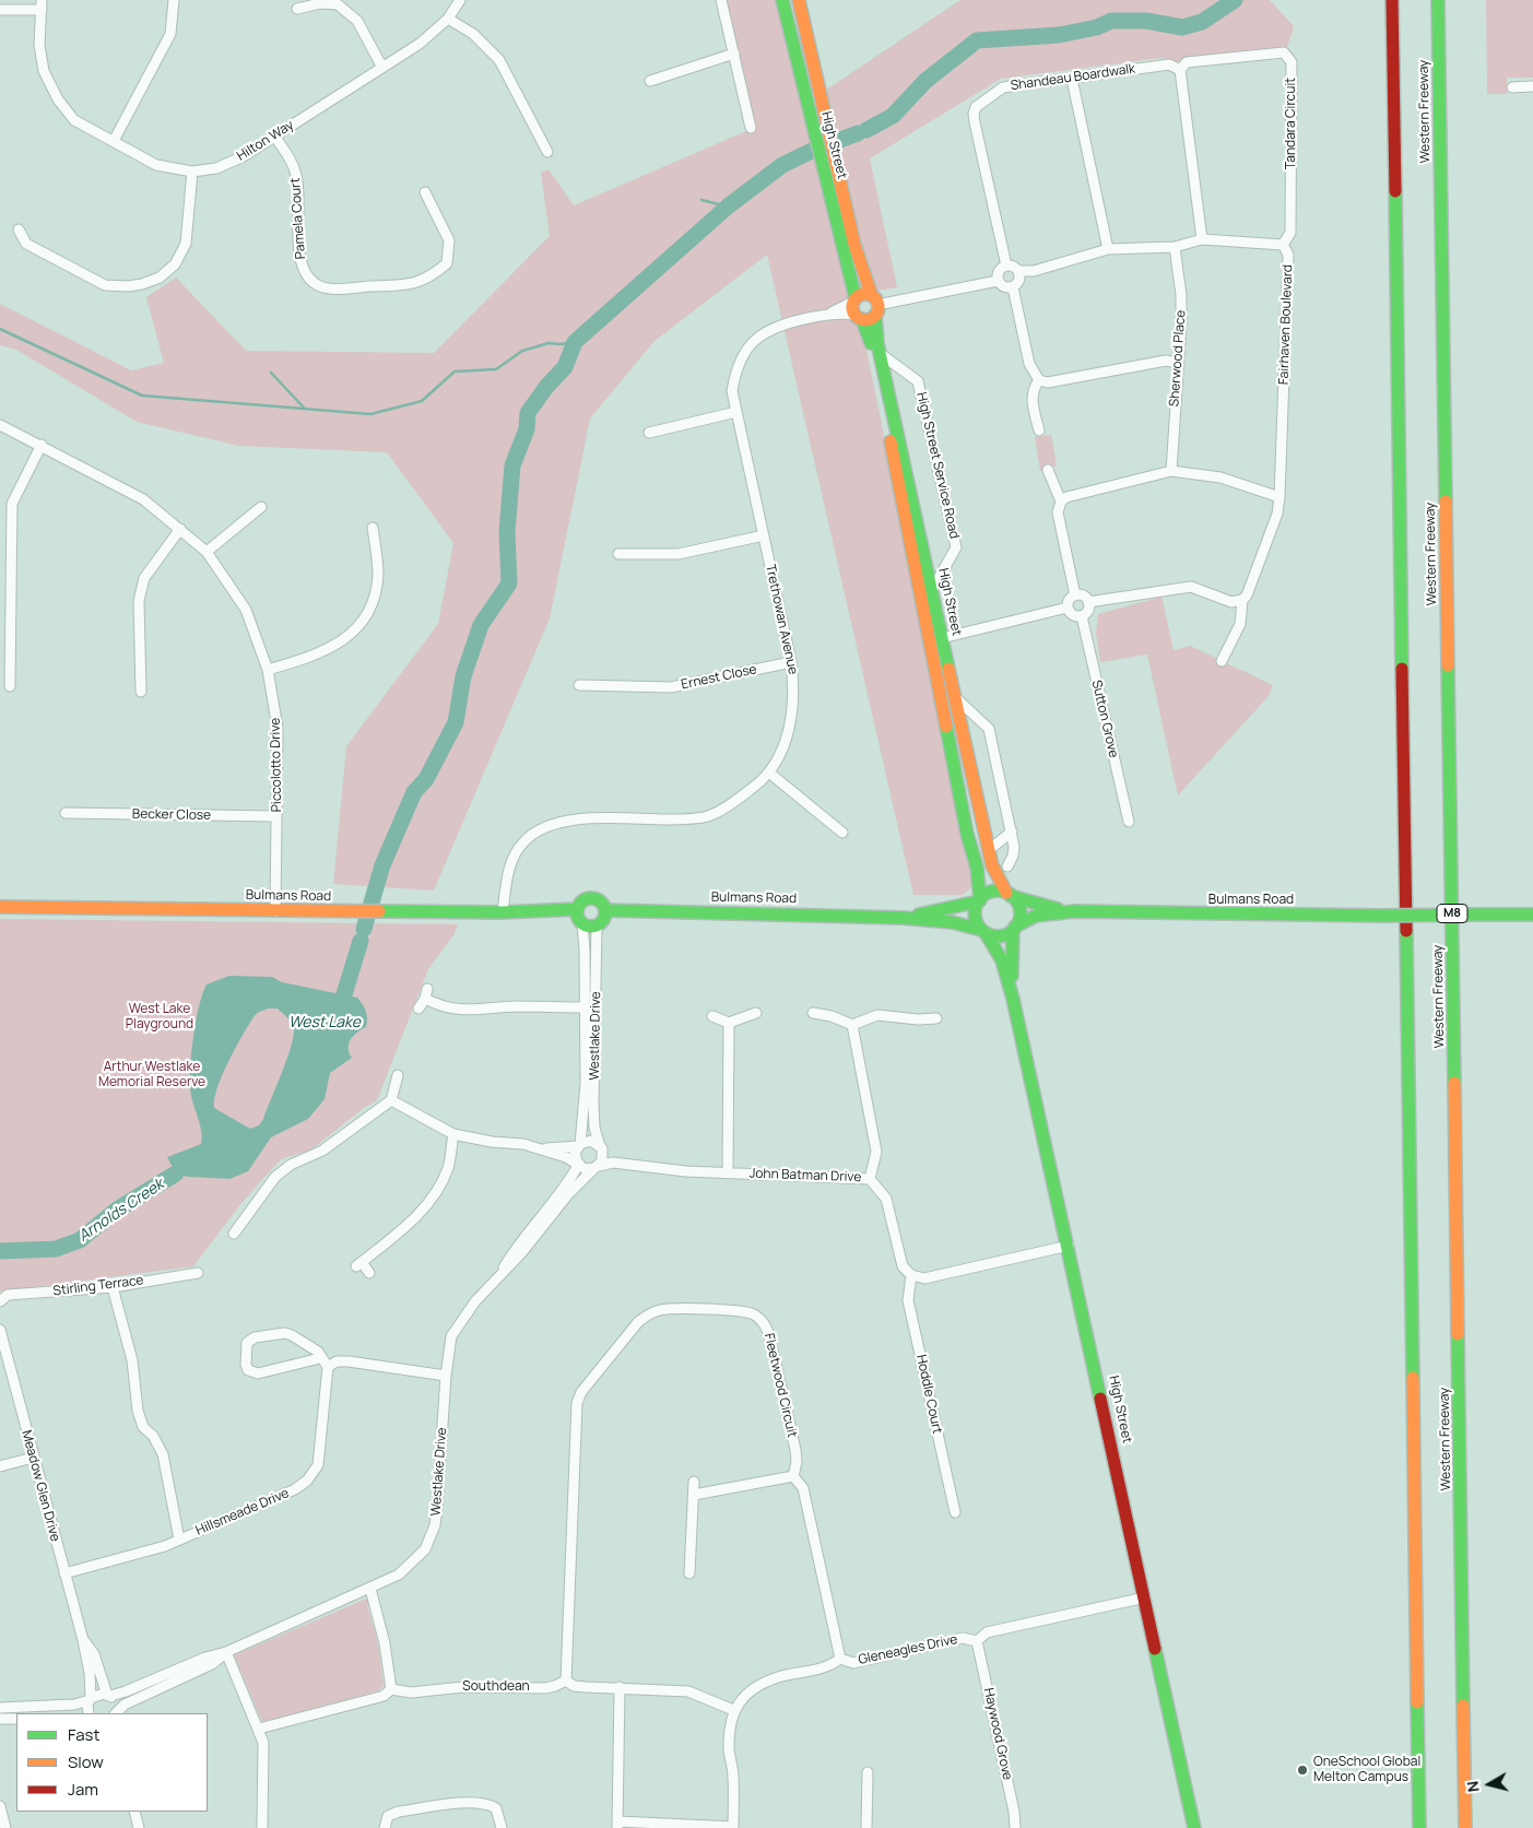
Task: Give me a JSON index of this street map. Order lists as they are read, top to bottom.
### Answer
{
  "streets": {
    "main road": [
      "Western Freeway",
      "High Street",
      "Bulmans Road",
      "M8"
    ],
    "street": [
      "Shandeau Boardwalk",
      "Tandara Circuit",
      "Hilton Way",
      "Pamela Court",
      "Fairhaven Boulevard",
      "Sherwood Place",
      "High Street Service Road",
      "Trethowan Avenue",
      "Ernest Close",
      "Sutton Grove",
      "Piccolotto Drive",
      "Becker Close",
      "Westlake Drive",
      "John Batman Drive",
      "Stirling Terrace",
      "Fleetwood Circuit",
      "Hoddle Court",
      "Meadow Glen Drive",
      "Hillsmeade Drive",
      "Gleneagles Drive",
      "Southdean",
      "Haywood Grove"
    ]
  },
  "crossings": [
    ["Shandeau Boardwalk", "Tandara Circuit"],
    ["Shandeau Boardwalk", "Fairhaven Boulevard"],
    ["Tandara Circuit", "Fairhaven Boulevard"],
    ["Hilton Way", "Pamela Court"],
    ["High Street", "High Street Service Road"],
    ["High Street", "Trethowan Avenue"],
    ["High Street", "Bulmans Road"],
    ["High Street", "Gleneagles Drive"],
    ["Fairhaven Boulevard", "Sherwood Place"],
    ["Trethowan Avenue", "Ernest Close"],
    ["Trethowan Avenue", "Bulmans Road"],
    ["Piccolotto Drive", "Becker Close"],
    ["Piccolotto Drive", "Bulmans Road"],
    ["Bulmans Road", "Westlake Drive"],
    ["Westlake Drive", "John Batman Drive"],
    ["Westlake Drive", "Meadow Glen Drive"],
    ["John Batman Drive", "Hoddle Court"],
    ["Fleetwood Circuit", "Gleneagles Drive"],
    ["Fleetwood Circuit", "Southdean"],
    ["Meadow Glen Drive", "Hillsmeade Drive"],
    ["Gleneagles Drive", "Haywood Grove"]
  ],
  "water": ["West Lake", "Arnolds Creek"],
  "parks": ["West Lake Playground", "Arthur Westlake Memorial Reserve"],
  "places": ["OneSchool Global Melton Campus"],
  "legend": ["Fast", "Slow", "Jam"],
  "north": "left"
}
